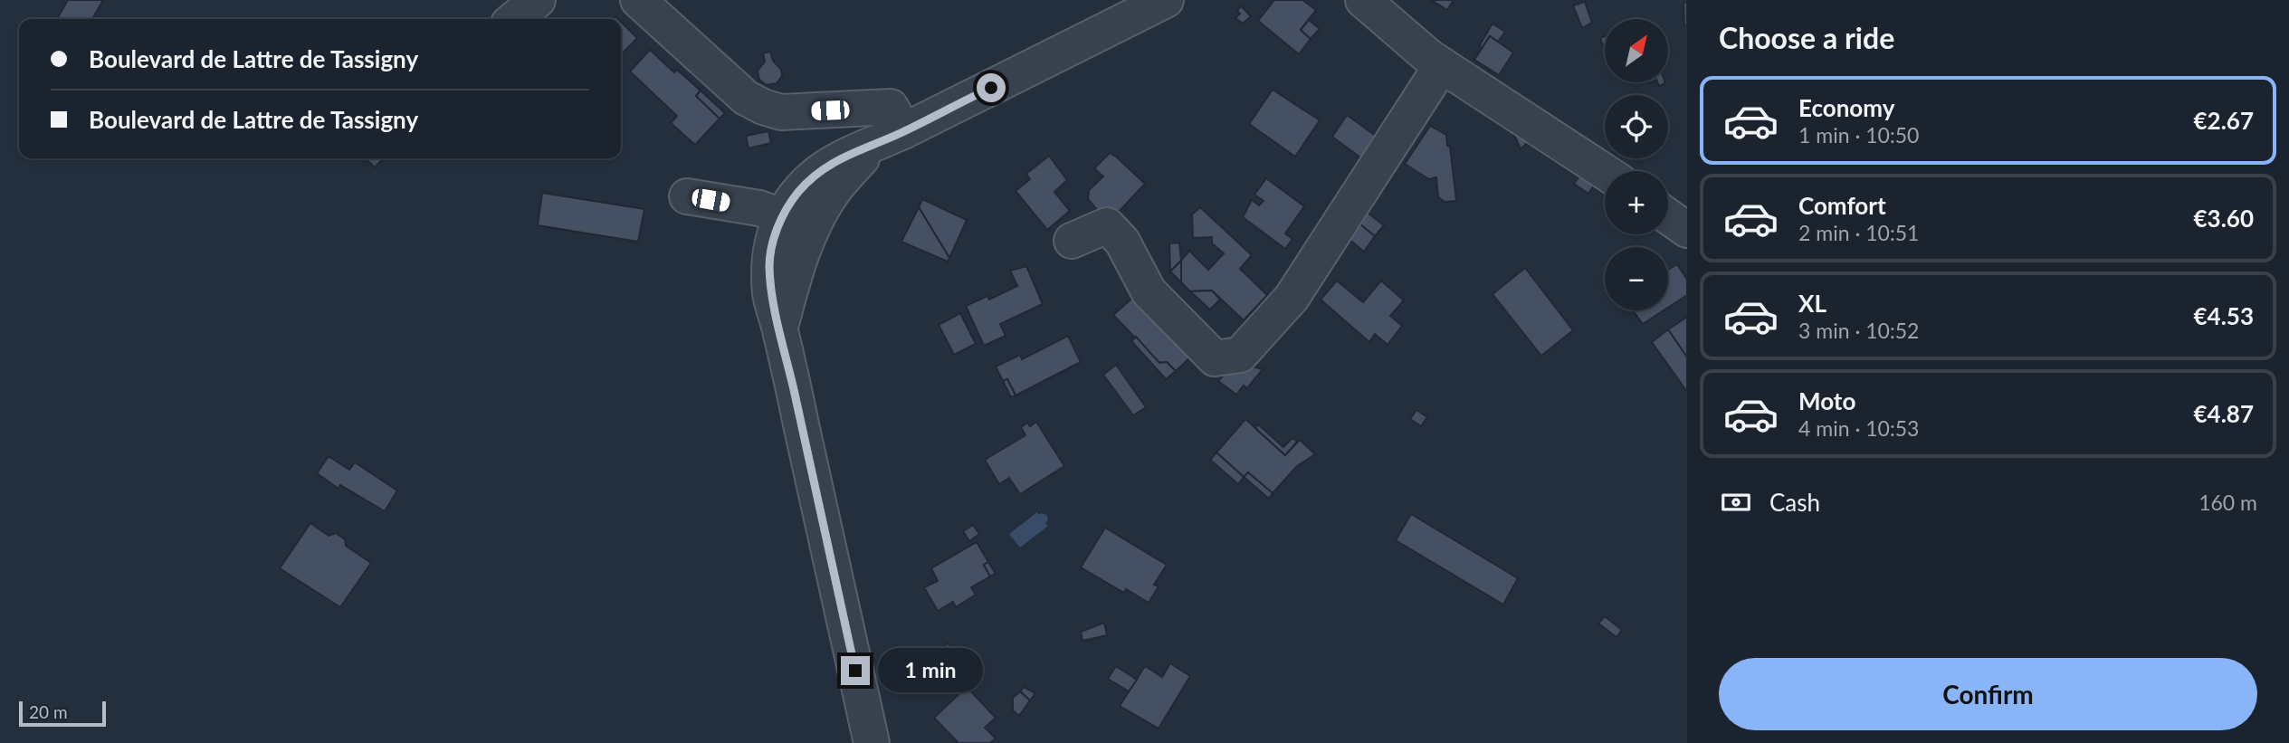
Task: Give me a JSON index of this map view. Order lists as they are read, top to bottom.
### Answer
{
  "scale_bar": "20 m",
  "north": "top right",
  "page": {
    "heading": "Choose a ride",
    "map_buttons": ["+", "−"],
    "banner": ["Boulevard de Lattre de Tassigny", "Boulevard de Lattre de Tassigny"],
    "list": [
      {
        "name": "Economy",
        "note": "1 min · 10:50",
        "value": "€2.67"
      },
      {
        "name": "Comfort",
        "note": "2 min · 10:51",
        "value": "€3.60"
      },
      {
        "name": "XL",
        "note": "3 min · 10:52",
        "value": "€4.53"
      },
      {
        "name": "Moto",
        "note": "4 min · 10:53",
        "value": "€4.87"
      }
    ],
    "pay": ["Cash", "160 m"],
    "buttons": "Confirm",
    "bubble": "1 min",
    "scale": "20 m"
  }
}
